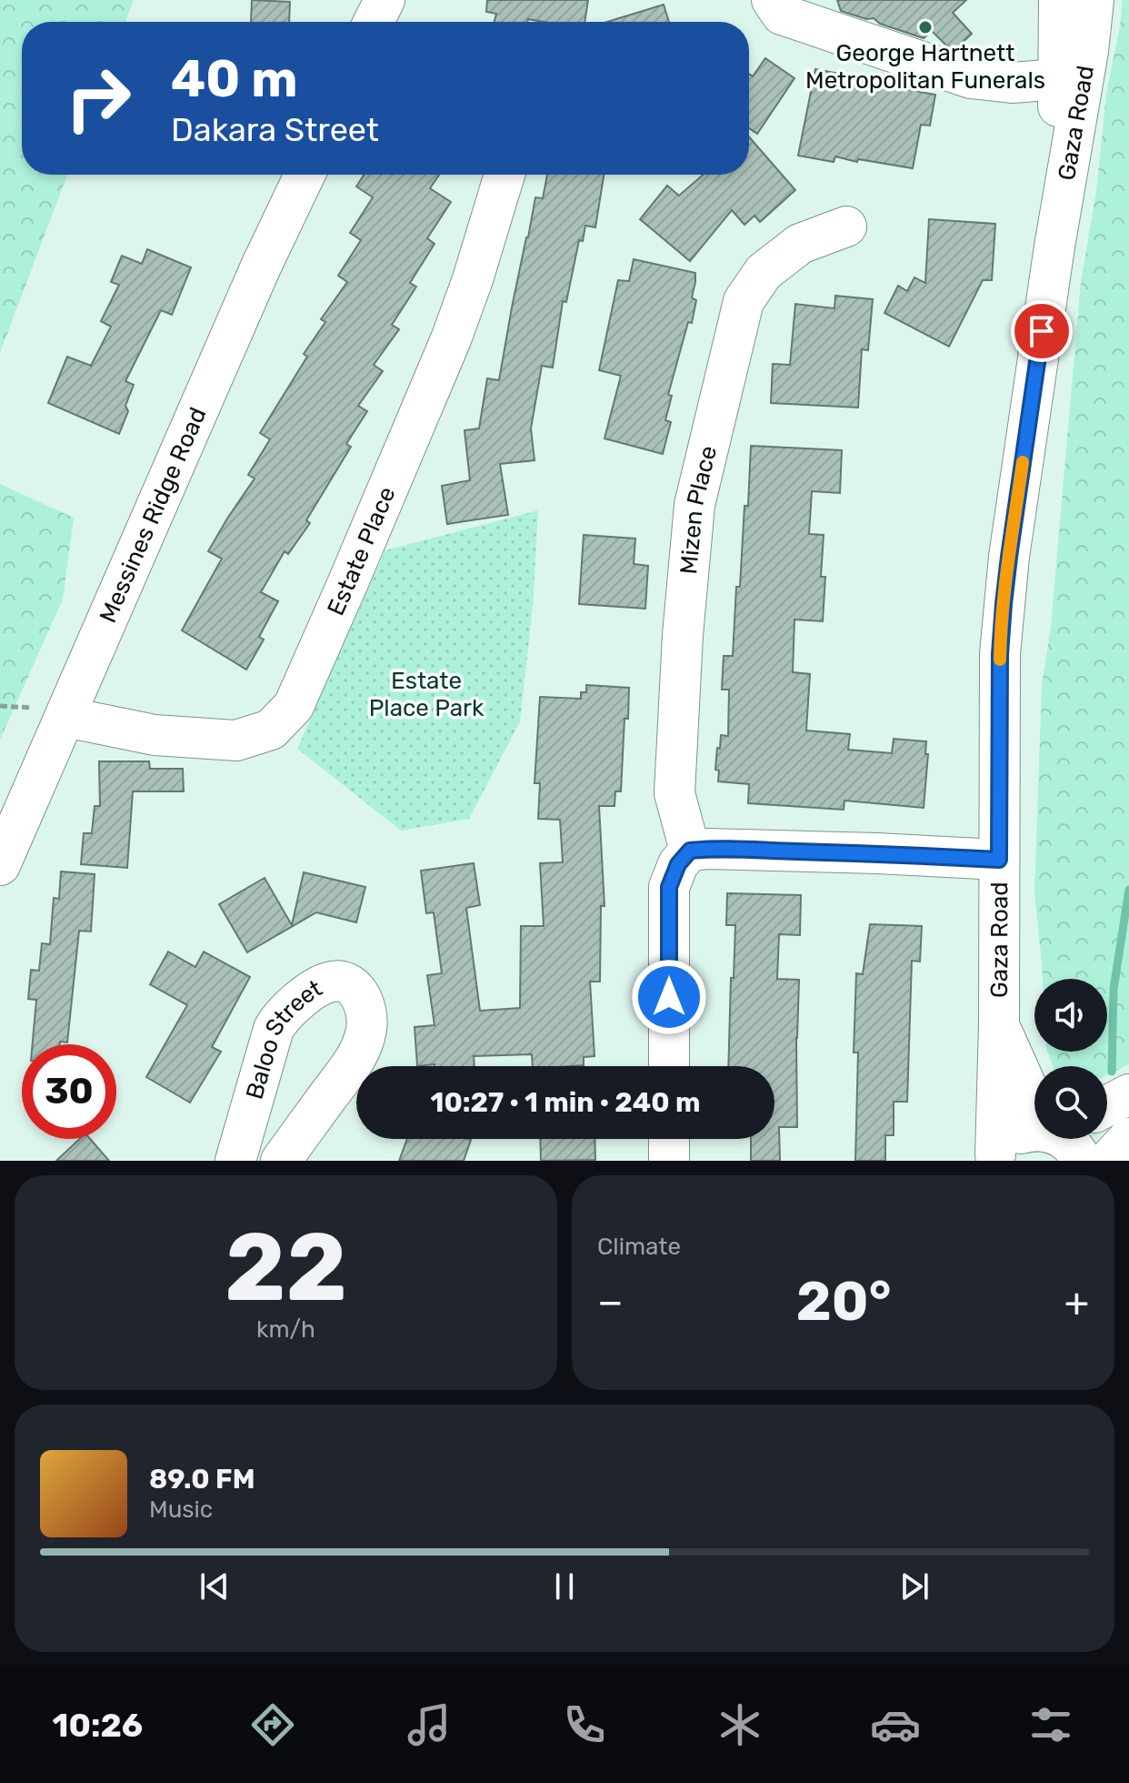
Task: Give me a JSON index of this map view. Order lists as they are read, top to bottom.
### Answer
{
  "streets": {
    "street": [
      "Gaza Road",
      "Mizen Place",
      "Messines Ridge Road",
      "Estate Place",
      "Baloo Street"
    ]
  },
  "crossings": [
    ["Messines Ridge Road", "Estate Place"]
  ],
  "parks": ["Estate Place Park"],
  "places": ["George Hartnett Metropolitan Funerals"],
  "page": {
    "turn": ["40 m", "Dakara Street"],
    "limit": "30",
    "trip": "10:27 · 1 min · 240 m",
    "tile": [
      ["22", "km/h"],
      "Climate"
    ],
    "heat": ["−", "20°", "+"],
    "song": ["89.0 FM", "Music"],
    "tabs": "10:26"
  }
}
